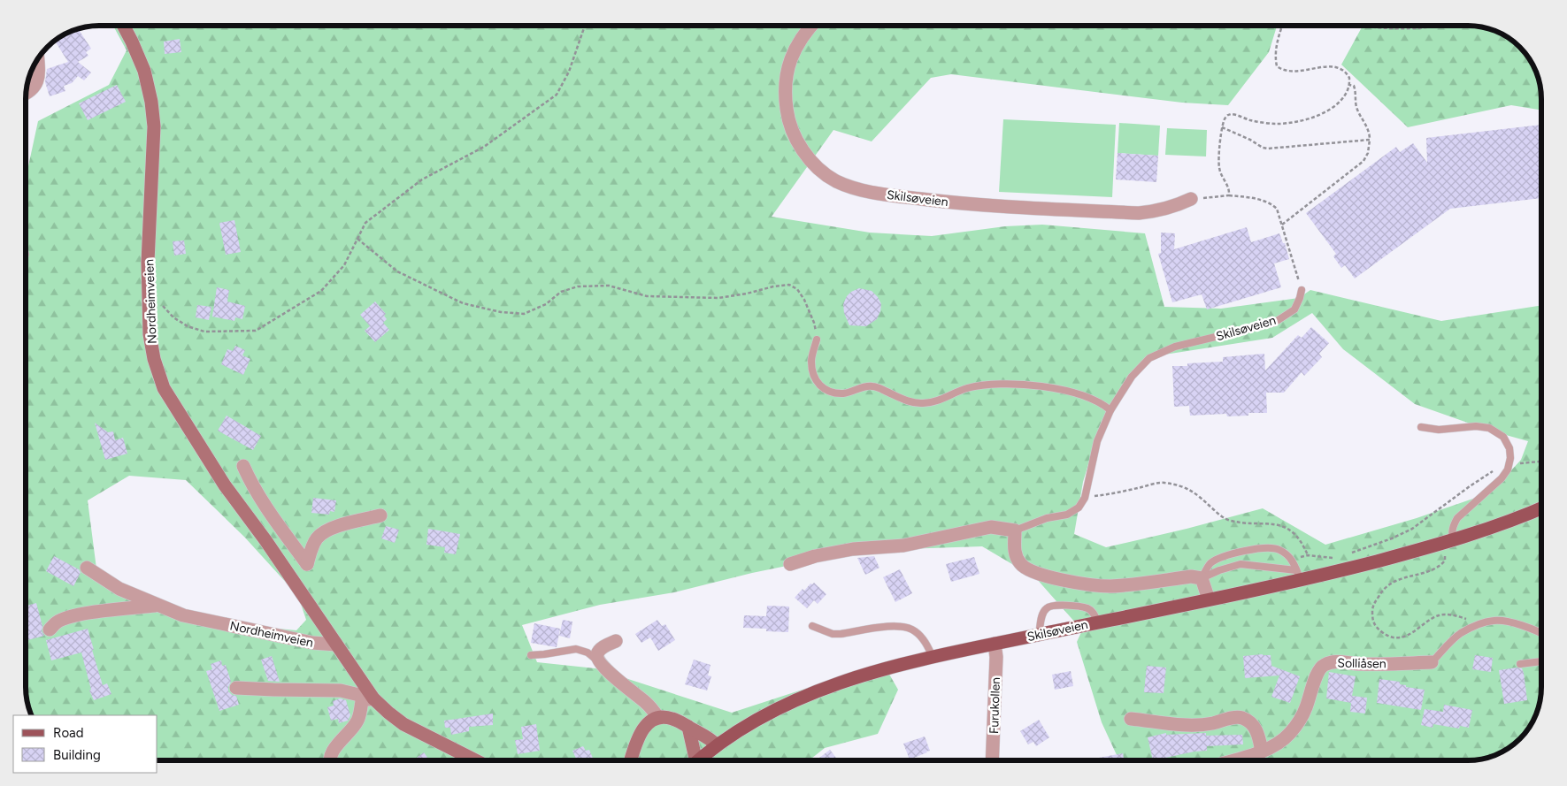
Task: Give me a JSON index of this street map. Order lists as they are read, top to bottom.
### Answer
{
  "streets": {
    "main road": ["Skilsøveien", "Nordheimveien"],
    "street": ["Solliåsen", "Furukollen"]
  },
  "crossings": [
    ["Skilsøveien", "Furukollen"]
  ],
  "legend": ["Road", "Building"]
}
